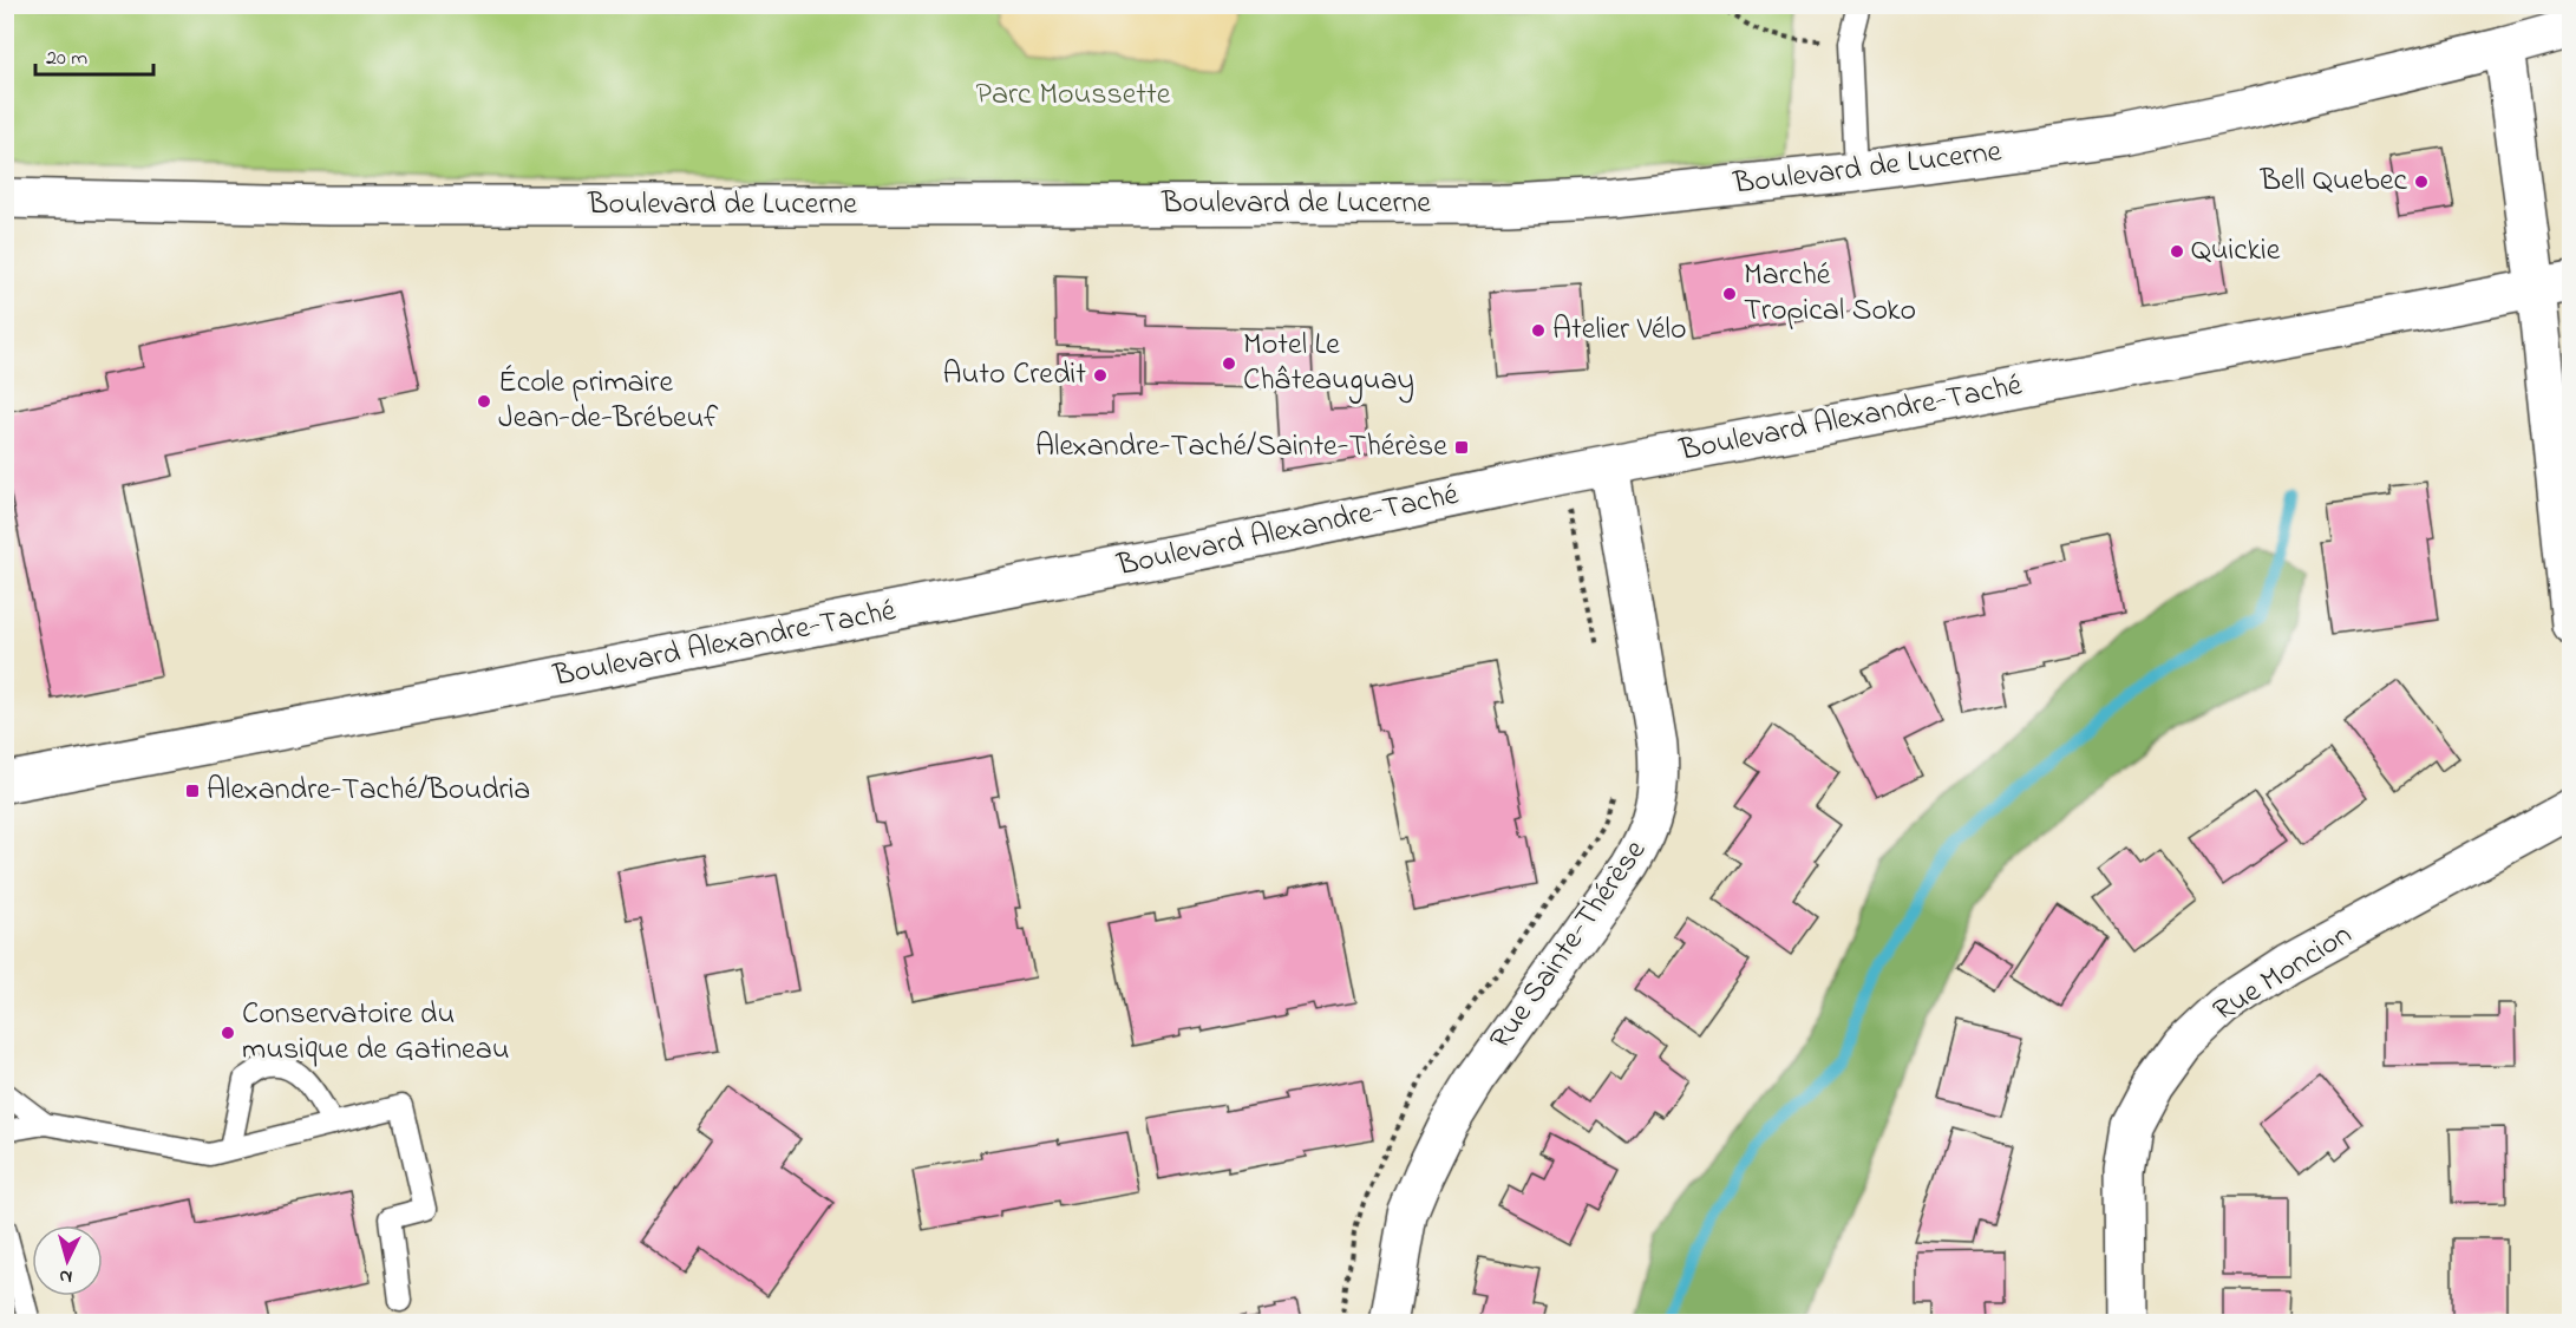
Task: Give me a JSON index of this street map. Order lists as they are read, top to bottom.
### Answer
{
  "streets": {
    "street": [
      "Boulevard de Lucerne",
      "Boulevard Alexandre-Taché",
      "Rue Sainte-Thérèse",
      "Rue Moncion"
    ]
  },
  "crossings": [
    ["Boulevard Alexandre-Taché", "Rue Sainte-Thérèse"]
  ],
  "parks": ["Parc Moussette"],
  "places": {
    "other": [
      "Bell Quebec",
      "Quickie",
      "Marché Tropical Soko",
      "Atelier Vélo",
      "Motel Le Châteauguay",
      "Auto Credit",
      "École primaire Jean-de-Brébeuf",
      "Conservatoire du musique de Gatineau"
    ],
    "transit": ["Alexandre-Taché/Sainte-Thérèse", "Alexandre-Taché/Boudria"]
  },
  "scale_bar": "20 m",
  "north": "bottom"
}
